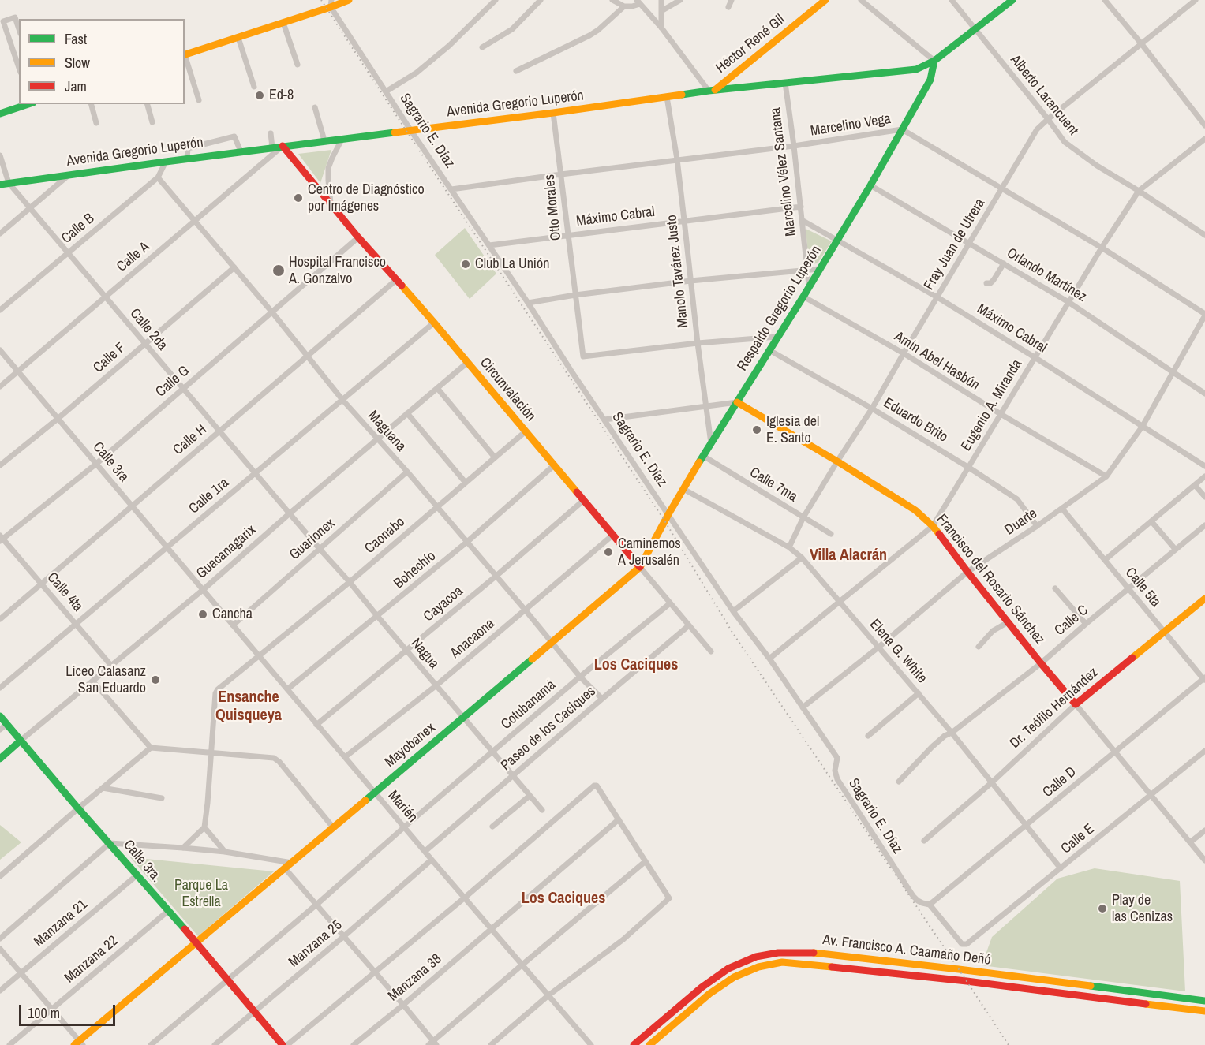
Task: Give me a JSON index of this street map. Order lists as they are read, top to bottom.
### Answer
{
  "streets": {
    "main road": [
      "Héctor René Gil",
      "Avenida Gregorio Luperón",
      "Respaldo Gregorio Luperón",
      "Circunvalación",
      "Guacanagarix",
      "Francisco del Rosario Sánchez",
      "Dr. Teófilo Hernández",
      "Mayobanex",
      "Calle 3ra.",
      "Av. Francisco A. Caamaño Deñó"
    ],
    "street": [
      "Alberto Larancuent",
      "Marcelino Vega",
      "Sagrario E. Díaz",
      "Marcelino Vélez Santana",
      "Otto Morales",
      "Máximo Cabral",
      "Calle B",
      "Fray Juan de Utrera",
      "Calle A",
      "Manolo Tavárez Justo",
      "Orlando Martínez",
      "Calle 2da",
      "Calle F",
      "Amín Abel Hasbún",
      "Calle G",
      "Eugenio A. Miranda",
      "Eduardo Brito",
      "Maguana",
      "Calle H",
      "Calle 3ra",
      "Calle 7ma",
      "Calle 1ra",
      "Duarte",
      "Caonabo",
      "Guarionex",
      "Bohechío",
      "Calle 5ta",
      "Calle 4ta",
      "Cayacoa",
      "Calle C",
      "Anacaona",
      "Elena G. White",
      "Nagua",
      "Cotubanamá",
      "Paseo de los Caciques",
      "Calle D",
      "Marién",
      "Calle E",
      "Manzana 21",
      "Manzana 25",
      "Manzana 22",
      "Manzana 38"
    ]
  },
  "crossings": [
    ["Héctor René Gil", "Avenida Gregorio Luperón"],
    ["Alberto Larancuent", "Avenida Gregorio Luperón"],
    ["Alberto Larancuent", "Fray Juan de Utrera"],
    ["Alberto Larancuent", "Eugenio A. Miranda"],
    ["Avenida Gregorio Luperón", "Sagrario E. Díaz"],
    ["Avenida Gregorio Luperón", "Marcelino Vélez Santana"],
    ["Avenida Gregorio Luperón", "Otto Morales"],
    ["Avenida Gregorio Luperón", "Calle B"],
    ["Avenida Gregorio Luperón", "Calle A"],
    ["Avenida Gregorio Luperón", "Manolo Tavárez Justo"],
    ["Avenida Gregorio Luperón", "Respaldo Gregorio Luperón"],
    ["Avenida Gregorio Luperón", "Calle 2da"],
    ["Avenida Gregorio Luperón", "Circunvalación"],
    ["Marcelino Vega", "Sagrario E. Díaz"],
    ["Marcelino Vega", "Marcelino Vélez Santana"],
    ["Marcelino Vega", "Otto Morales"],
    ["Marcelino Vega", "Fray Juan de Utrera"],
    ["Marcelino Vega", "Manolo Tavárez Justo"],
    ["Marcelino Vega", "Respaldo Gregorio Luperón"],
    ["Marcelino Vega", "Eugenio A. Miranda"],
    ["Marcelino Vega", "Duarte"],
    ["Sagrario E. Díaz", "Máximo Cabral"],
    ["Sagrario E. Díaz", "Respaldo Gregorio Luperón"],
    ["Sagrario E. Díaz", "Eugenio A. Miranda"],
    ["Sagrario E. Díaz", "Duarte"],
    ["Sagrario E. Díaz", "Calle D"],
    ["Sagrario E. Díaz", "Calle E"],
    ["Marcelino Vélez Santana", "Máximo Cabral"],
    ["Marcelino Vélez Santana", "Respaldo Gregorio Luperón"],
    ["Otto Morales", "Máximo Cabral"],
    ["Otto Morales", "Manolo Tavárez Justo"],
    ["Máximo Cabral", "Fray Juan de Utrera"],
    ["Máximo Cabral", "Manolo Tavárez Justo"],
    ["Máximo Cabral", "Respaldo Gregorio Luperón"],
    ["Máximo Cabral", "Eugenio A. Miranda"],
    ["Máximo Cabral", "Duarte"],
    ["Calle B", "Calle 2da"],
    ["Calle B", "Maguana"],
    ["Fray Juan de Utrera", "Orlando Martínez"],
    ["Fray Juan de Utrera", "Amín Abel Hasbún"],
    ["Fray Juan de Utrera", "Eduardo Brito"],
    ["Fray Juan de Utrera", "Calle 7ma"],
    ["Fray Juan de Utrera", "Francisco del Rosario Sánchez"],
    ["Fray Juan de Utrera", "Elena G. White"],
    ["Calle A", "Calle 2da"],
    ["Calle A", "Circunvalación"],
    ["Calle A", "Maguana"],
    ["Calle A", "Calle 3ra"],
    ["Manolo Tavárez Justo", "Respaldo Gregorio Luperón"],
    ["Orlando Martínez", "Respaldo Gregorio Luperón"],
    ["Orlando Martínez", "Eugenio A. Miranda"],
    ["Orlando Martínez", "Duarte"],
    ["Respaldo Gregorio Luperón", "Amín Abel Hasbún"],
    ["Respaldo Gregorio Luperón", "Circunvalación"],
    ["Respaldo Gregorio Luperón", "Eduardo Brito"],
    ["Respaldo Gregorio Luperón", "Calle 7ma"],
    ["Respaldo Gregorio Luperón", "Francisco del Rosario Sánchez"],
    ["Respaldo Gregorio Luperón", "Elena G. White"],
    ["Respaldo Gregorio Luperón", "Mayobanex"],
    ["Calle 2da", "Calle F"],
    ["Calle 2da", "Calle G"],
    ["Calle 2da", "Calle H"],
    ["Calle 2da", "Calle 1ra"],
    ["Calle 2da", "Guacanagarix"],
    ["Calle 2da", "Nagua"],
    ["Calle F", "Maguana"],
    ["Calle F", "Calle 3ra"],
    ["Amín Abel Hasbún", "Eugenio A. Miranda"],
    ["Amín Abel Hasbún", "Duarte"],
    ["Calle G", "Circunvalación"],
    ["Calle G", "Maguana"],
    ["Calle G", "Calle 3ra"],
    ["Calle G", "Calle 4ta"],
    ["Circunvalación", "Calle H"],
    ["Circunvalación", "Calle 1ra"],
    ["Circunvalación", "Caonabo"],
    ["Circunvalación", "Guacanagarix"],
    ["Circunvalación", "Bohechío"],
    ["Circunvalación", "Cayacoa"],
    ["Circunvalación", "Anacaona"],
    ["Circunvalación", "Cotubanamá"],
    ["Circunvalación", "Paseo de los Caciques"],
    ["Circunvalación", "Mayobanex"],
    ["Eugenio A. Miranda", "Eduardo Brito"],
    ["Eugenio A. Miranda", "Francisco del Rosario Sánchez"],
    ["Eugenio A. Miranda", "Elena G. White"],
    ["Eduardo Brito", "Duarte"],
    ["Maguana", "Calle H"],
    ["Maguana", "Calle 1ra"],
    ["Maguana", "Caonabo"],
    ["Maguana", "Guarionex"],
    ["Maguana", "Guacanagarix"],
    ["Maguana", "Bohechío"],
    ["Maguana", "Cayacoa"],
    ["Maguana", "Anacaona"],
    ["Maguana", "Cotubanamá"],
    ["Maguana", "Paseo de los Caciques"],
    ["Maguana", "Mayobanex"],
    ["Calle H", "Calle 3ra"],
    ["Calle H", "Calle 4ta"],
    ["Calle 3ra", "Calle 1ra"],
    ["Calle 3ra", "Guacanagarix"],
    ["Calle 3ra", "Marién"],
    ["Calle 1ra", "Calle 4ta"],
    ["Duarte", "Francisco del Rosario Sánchez"],
    ["Duarte", "Calle 5ta"],
    ["Duarte", "Elena G. White"],
    ["Caonabo", "Nagua"],
    ["Caonabo", "Marién"],
    ["Guarionex", "Nagua"],
    ["Guarionex", "Marién"],
    ["Guacanagarix", "Calle 4ta"],
    ["Guacanagarix", "Nagua"],
    ["Guacanagarix", "Marién"],
    ["Guacanagarix", "Calle 3ra."],
    ["Bohechío", "Nagua"],
    ["Bohechío", "Marién"],
    ["Francisco del Rosario Sánchez", "Calle C"],
    ["Francisco del Rosario Sánchez", "Dr. Teófilo Hernández"],
    ["Francisco del Rosario Sánchez", "Calle D"],
    ["Francisco del Rosario Sánchez", "Calle E"],
    ["Calle 5ta", "Calle C"],
    ["Calle 5ta", "Dr. Teófilo Hernández"],
    ["Calle 5ta", "Calle D"],
    ["Cayacoa", "Nagua"],
    ["Cayacoa", "Marién"],
    ["Calle C", "Elena G. White"],
    ["Anacaona", "Nagua"],
    ["Anacaona", "Marién"],
    ["Elena G. White", "Dr. Teófilo Hernández"],
    ["Elena G. White", "Calle D"],
    ["Elena G. White", "Calle E"],
    ["Nagua", "Cotubanamá"],
    ["Nagua", "Paseo de los Caciques"],
    ["Nagua", "Mayobanex"],
    ["Cotubanamá", "Marién"],
    ["Cotubanamá", "Calle 3ra."],
    ["Paseo de los Caciques", "Marién"],
    ["Mayobanex", "Marién"],
    ["Mayobanex", "Calle 3ra."],
    ["Marién", "Manzana 25"],
    ["Marién", "Manzana 38"],
    ["Calle 3ra.", "Manzana 21"],
    ["Calle 3ra.", "Manzana 25"],
    ["Calle 3ra.", "Manzana 22"]
  ],
  "districts": [
    "Villa Alacrán",
    "Los Caciques",
    "Ensanche Quisqueya",
    "Los Caciques"
  ],
  "parks": ["Parque La Estrella"],
  "places": [
    "Ed-8",
    "Centro de Diagnóstico por Imágenes",
    "Club La Unión",
    "Hospital Francisco A. Gonzalvo",
    "Iglesia del E. Santo",
    "Caminemos A Jerusalén",
    "Cancha",
    "Liceo Calasanz San Eduardo",
    "Play de las Cenizas"
  ],
  "legend": ["Fast", "Slow", "Jam"],
  "scale_bar": "100 m"
}
